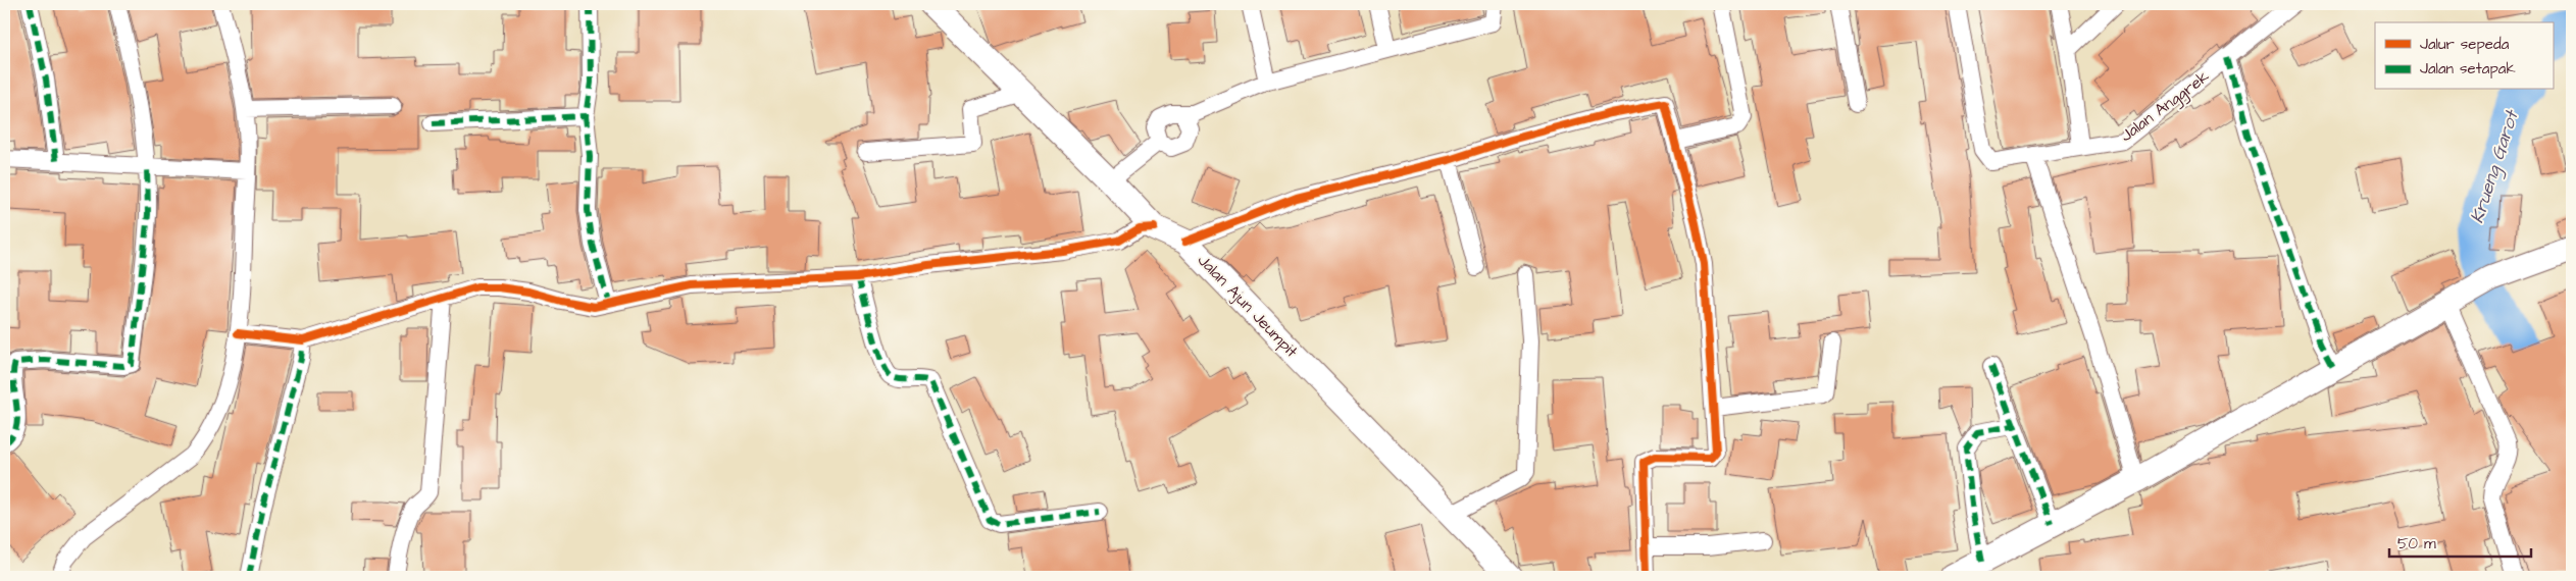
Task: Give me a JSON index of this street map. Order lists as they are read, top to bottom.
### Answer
{
  "streets": {
    "street": ["Jalan Anggrek", "Jalan Ajun Jeumpit"]
  },
  "water": ["Krueng Garot"],
  "legend": ["Jalur sepeda", "Jalan setapak"],
  "scale_bar": "50 m"
}
